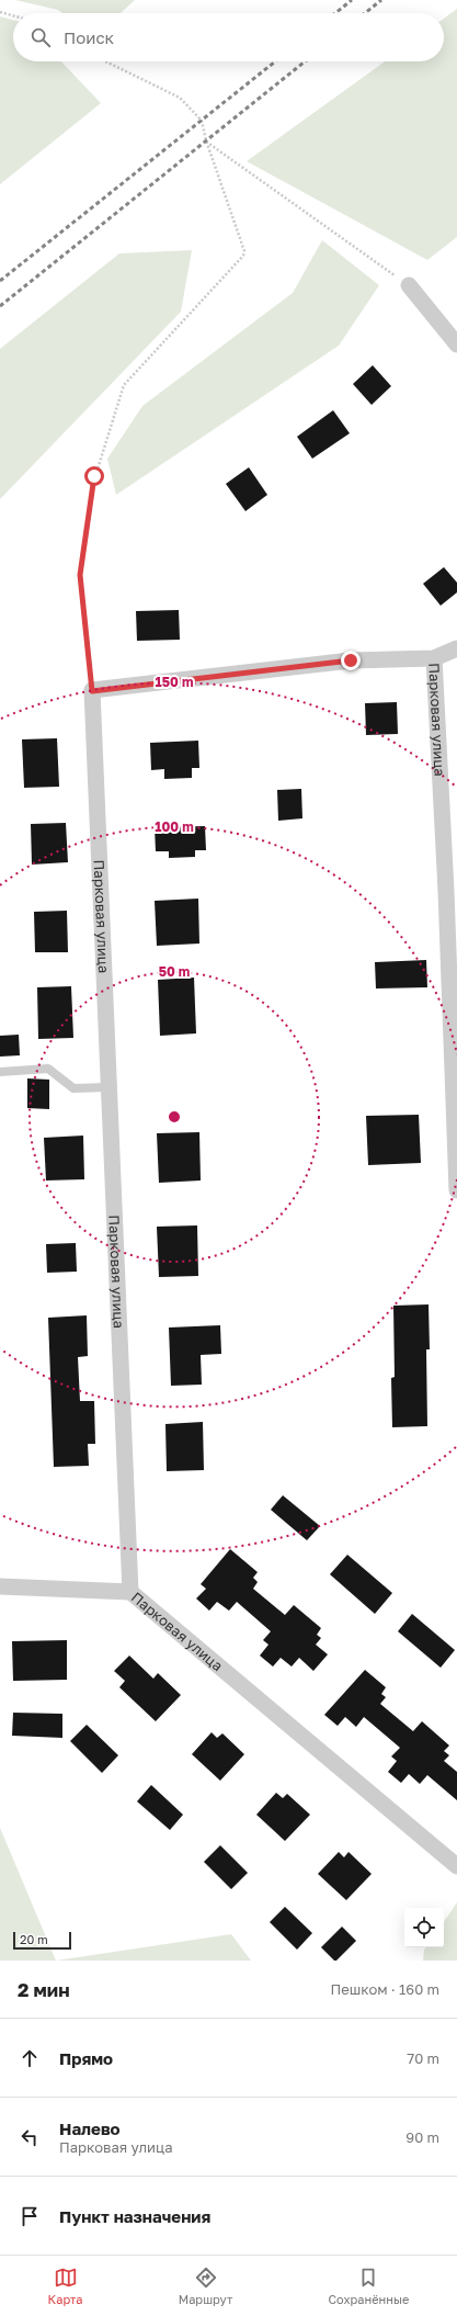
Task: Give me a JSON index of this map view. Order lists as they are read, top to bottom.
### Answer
{
  "streets": {
    "street": ["Парковая улица"]
  },
  "scale_bar": "20 m",
  "page": {
    "search": "Поиск",
    "scale": "20 m",
    "heading": ["2 мин", "Пешком · 160 m"],
    "list": [
      ["Прямо", "70 m"],
      ["Налево", "Парковая улица", "90 m"],
      "Пункт назначения"
    ],
    "nav": ["Карта", "Маршрут", "Сохранённые"]
  },
  "rings": ["150 m", "100 m", "50 m"]
}
